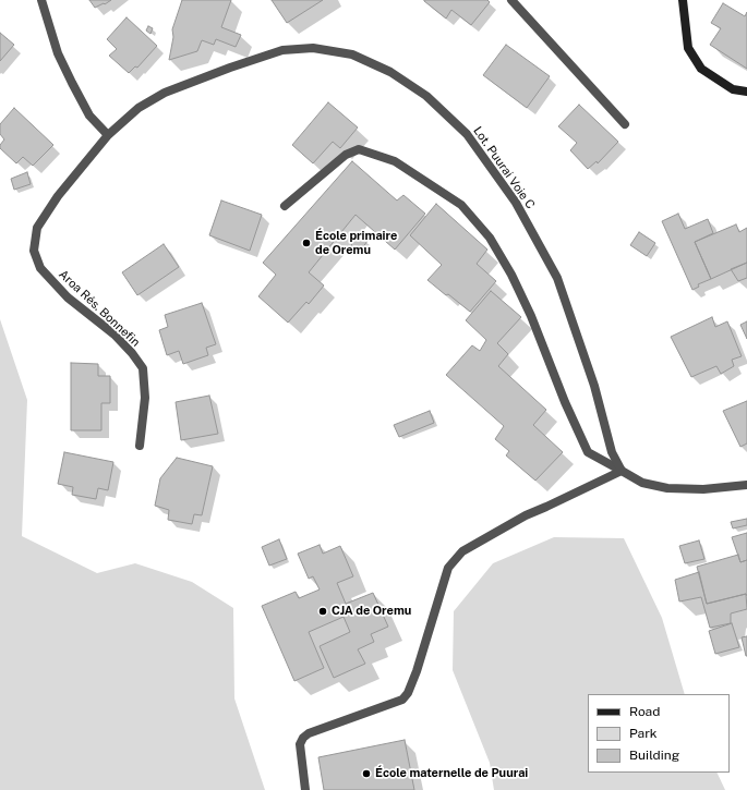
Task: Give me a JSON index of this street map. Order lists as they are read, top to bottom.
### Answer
{
  "streets": {
    "street": ["Lot. Puurai Voie C", "Aroa Rés. Bonnefin"]
  },
  "crossings": [
    ["Lot. Puurai Voie C", "Aroa Rés. Bonnefin"]
  ],
  "places": ["École primaire de Oremu", "CJA de Oremu", "École maternelle de Puurai"],
  "legend": ["Road", "Park", "Building"]
}
